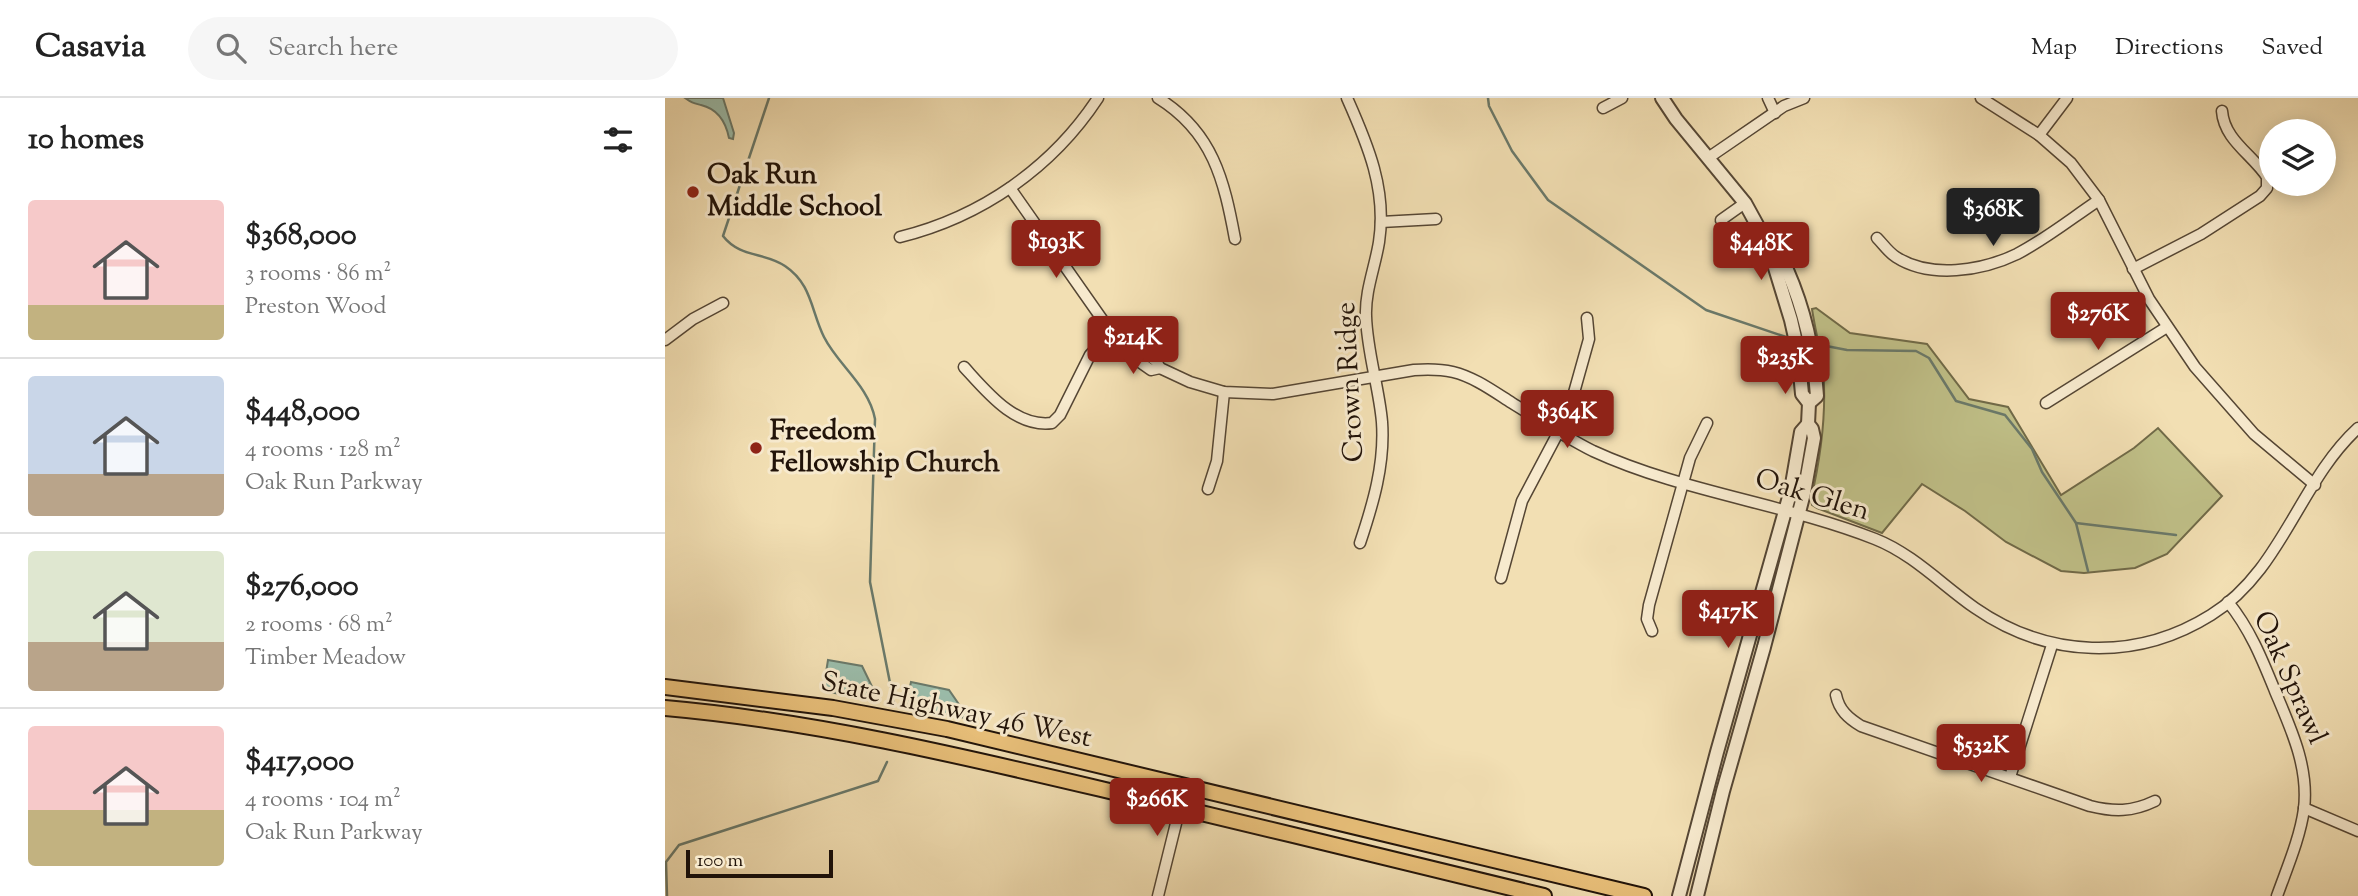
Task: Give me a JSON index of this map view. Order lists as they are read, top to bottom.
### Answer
{
  "streets": {
    "main road": ["State Highway 46 West"],
    "street": ["Crown Ridge", "Oak Glen", "Oak Sprawl"]
  },
  "crossings": [
    ["Crown Ridge", "Oak Glen"],
    ["Oak Glen", "Oak Sprawl"]
  ],
  "places": ["Oak Run Middle School", "Freedom Fellowship Church"],
  "scale_bar": "100 m",
  "page": {
    "header": "Casavia",
    "search": "Search here",
    "nav": ["Map", "Directions", "Saved"],
    "heading": "10 homes",
    "list": [
      {
        "name": "$368,000",
        "note": "3 rooms · 86 m² · Preston Wood"
      },
      {
        "name": "$448,000",
        "note": "4 rooms · 128 m² · Oak Run Parkway"
      },
      {
        "name": "$276,000",
        "note": "2 rooms · 68 m² · Timber Meadow"
      },
      {
        "name": "$417,000",
        "note": "4 rooms · 104 m² · Oak Run Parkway"
      }
    ],
    "price": [
      "$368K",
      "$193K",
      "$448K",
      "$276K",
      "$214K",
      "$235K",
      "$364K",
      "$417K",
      "$532K",
      "$266K"
    ],
    "scale": "100 m"
  }
}
